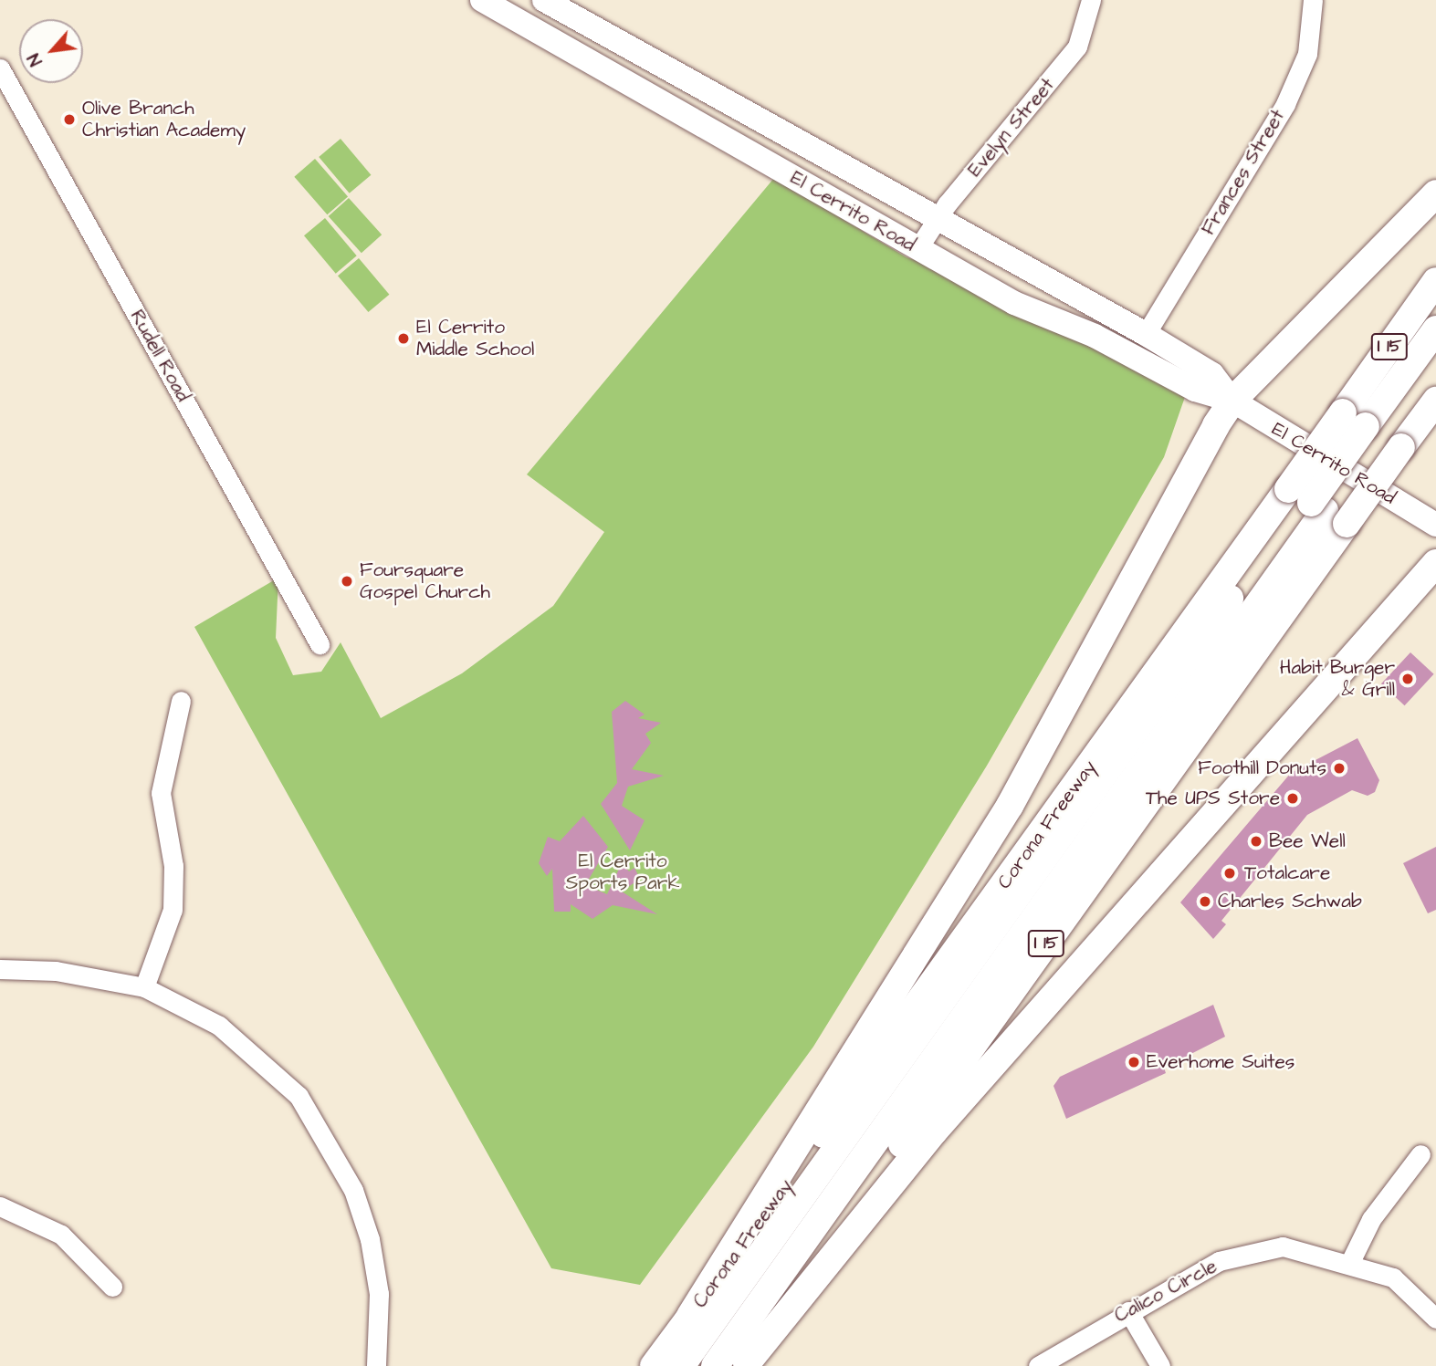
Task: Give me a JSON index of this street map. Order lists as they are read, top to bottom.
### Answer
{
  "streets": {
    "highway": ["I 15", "Corona Freeway"],
    "main road": ["El Cerrito Road"],
    "street": [
      "Evelyn Street",
      "Frances Street",
      "Rudell Road",
      "Calico Circle"
    ]
  },
  "crossings": [
    ["Evelyn Street", "El Cerrito Road"],
    ["Frances Street", "El Cerrito Road"]
  ],
  "parks": ["El Cerrito Sports Park"],
  "places": [
    "Olive Branch Christian Academy",
    "El Cerrito Middle School",
    "Foursquare Gospel Church",
    "Habit Burger & Grill",
    "Foothill Donuts",
    "The UPS Store",
    "Bee Well",
    "Totalcare",
    "Charles Schwab",
    "Everhome Suites"
  ],
  "north": "bottom left"
}
